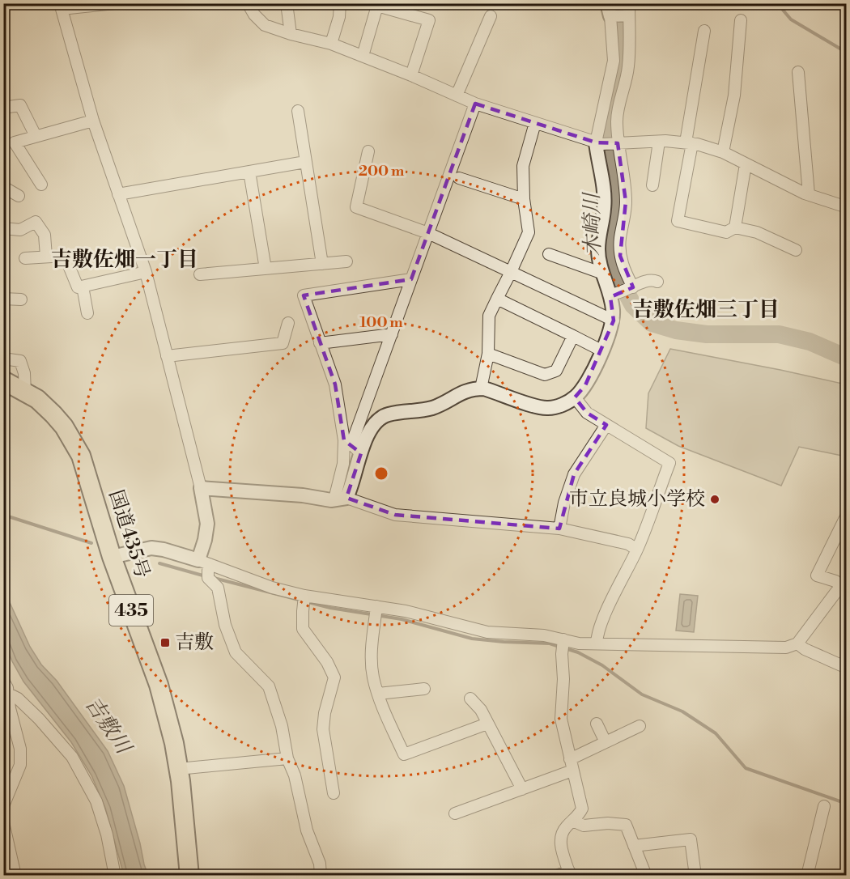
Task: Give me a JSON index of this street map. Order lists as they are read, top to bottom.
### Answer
{
  "streets": {
    "highway": ["国道435号", "435"]
  },
  "districts": ["吉敷佐畑一丁目", "吉敷佐畑三丁目"],
  "water": ["木崎川", "吉敷川"],
  "places": {
    "other": ["市立良城小学校"],
    "transit": ["吉敷"]
  },
  "rings": ["200 m", "100 m"]
}
